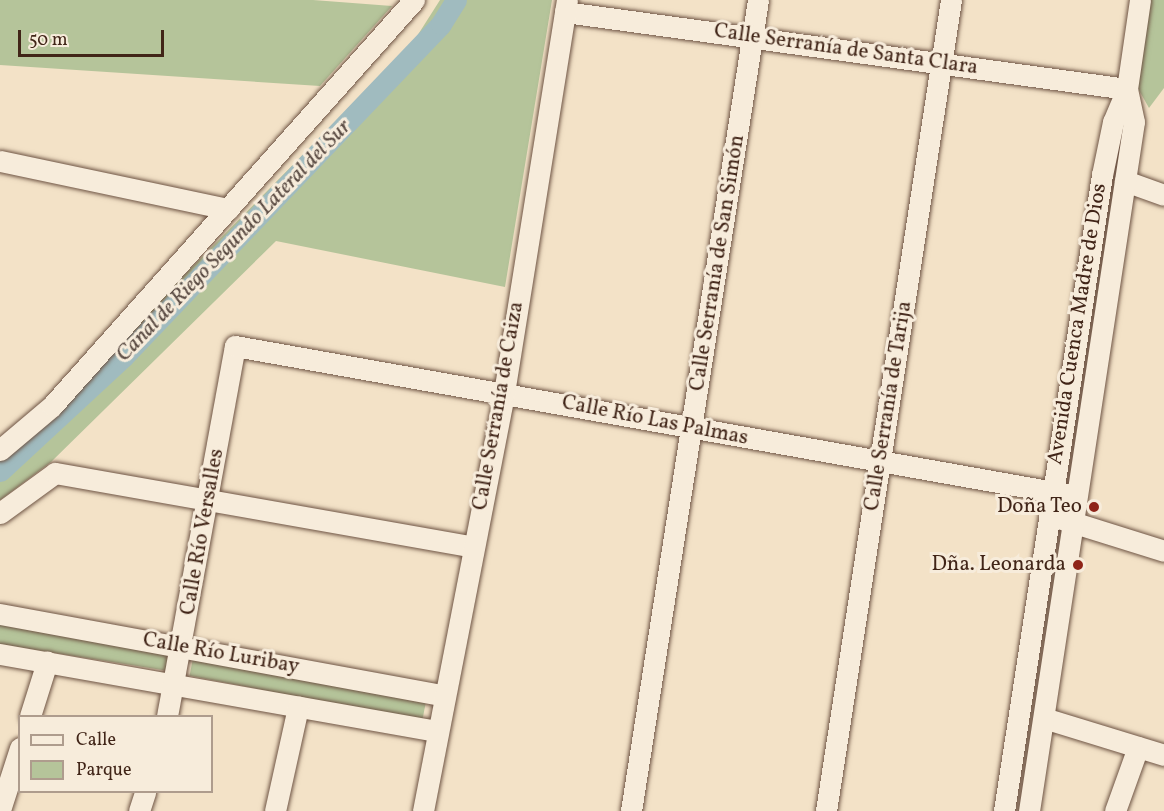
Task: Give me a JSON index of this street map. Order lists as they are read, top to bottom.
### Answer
{
  "streets": {
    "street": [
      "Calle Serranía de Santa Clara",
      "Calle Serranía de San Simón",
      "Avenida Cuenca Madre de Dios",
      "Calle Serranía de Caiza",
      "Calle Serranía de Tarija",
      "Calle Río Las Palmas",
      "Calle Río Versalles",
      "Calle Río Luribay"
    ]
  },
  "crossings": [
    ["Calle Serranía de Santa Clara", "Calle Serranía de San Simón"],
    ["Calle Serranía de Santa Clara", "Avenida Cuenca Madre de Dios"],
    ["Calle Serranía de Santa Clara", "Calle Serranía de Caiza"],
    ["Calle Serranía de Santa Clara", "Calle Serranía de Tarija"],
    ["Calle Serranía de San Simón", "Calle Río Las Palmas"],
    ["Avenida Cuenca Madre de Dios", "Calle Río Las Palmas"],
    ["Calle Serranía de Caiza", "Calle Río Las Palmas"],
    ["Calle Serranía de Caiza", "Calle Río Luribay"],
    ["Calle Serranía de Tarija", "Calle Río Las Palmas"],
    ["Calle Río Las Palmas", "Calle Río Versalles"],
    ["Calle Río Versalles", "Calle Río Luribay"]
  ],
  "water": ["Canal de Riego Segundo Lateral del Sur"],
  "places": ["Doña Teo", "Dña. Leonarda"],
  "legend": ["Calle", "Parque"],
  "scale_bar": "50 m"
}
